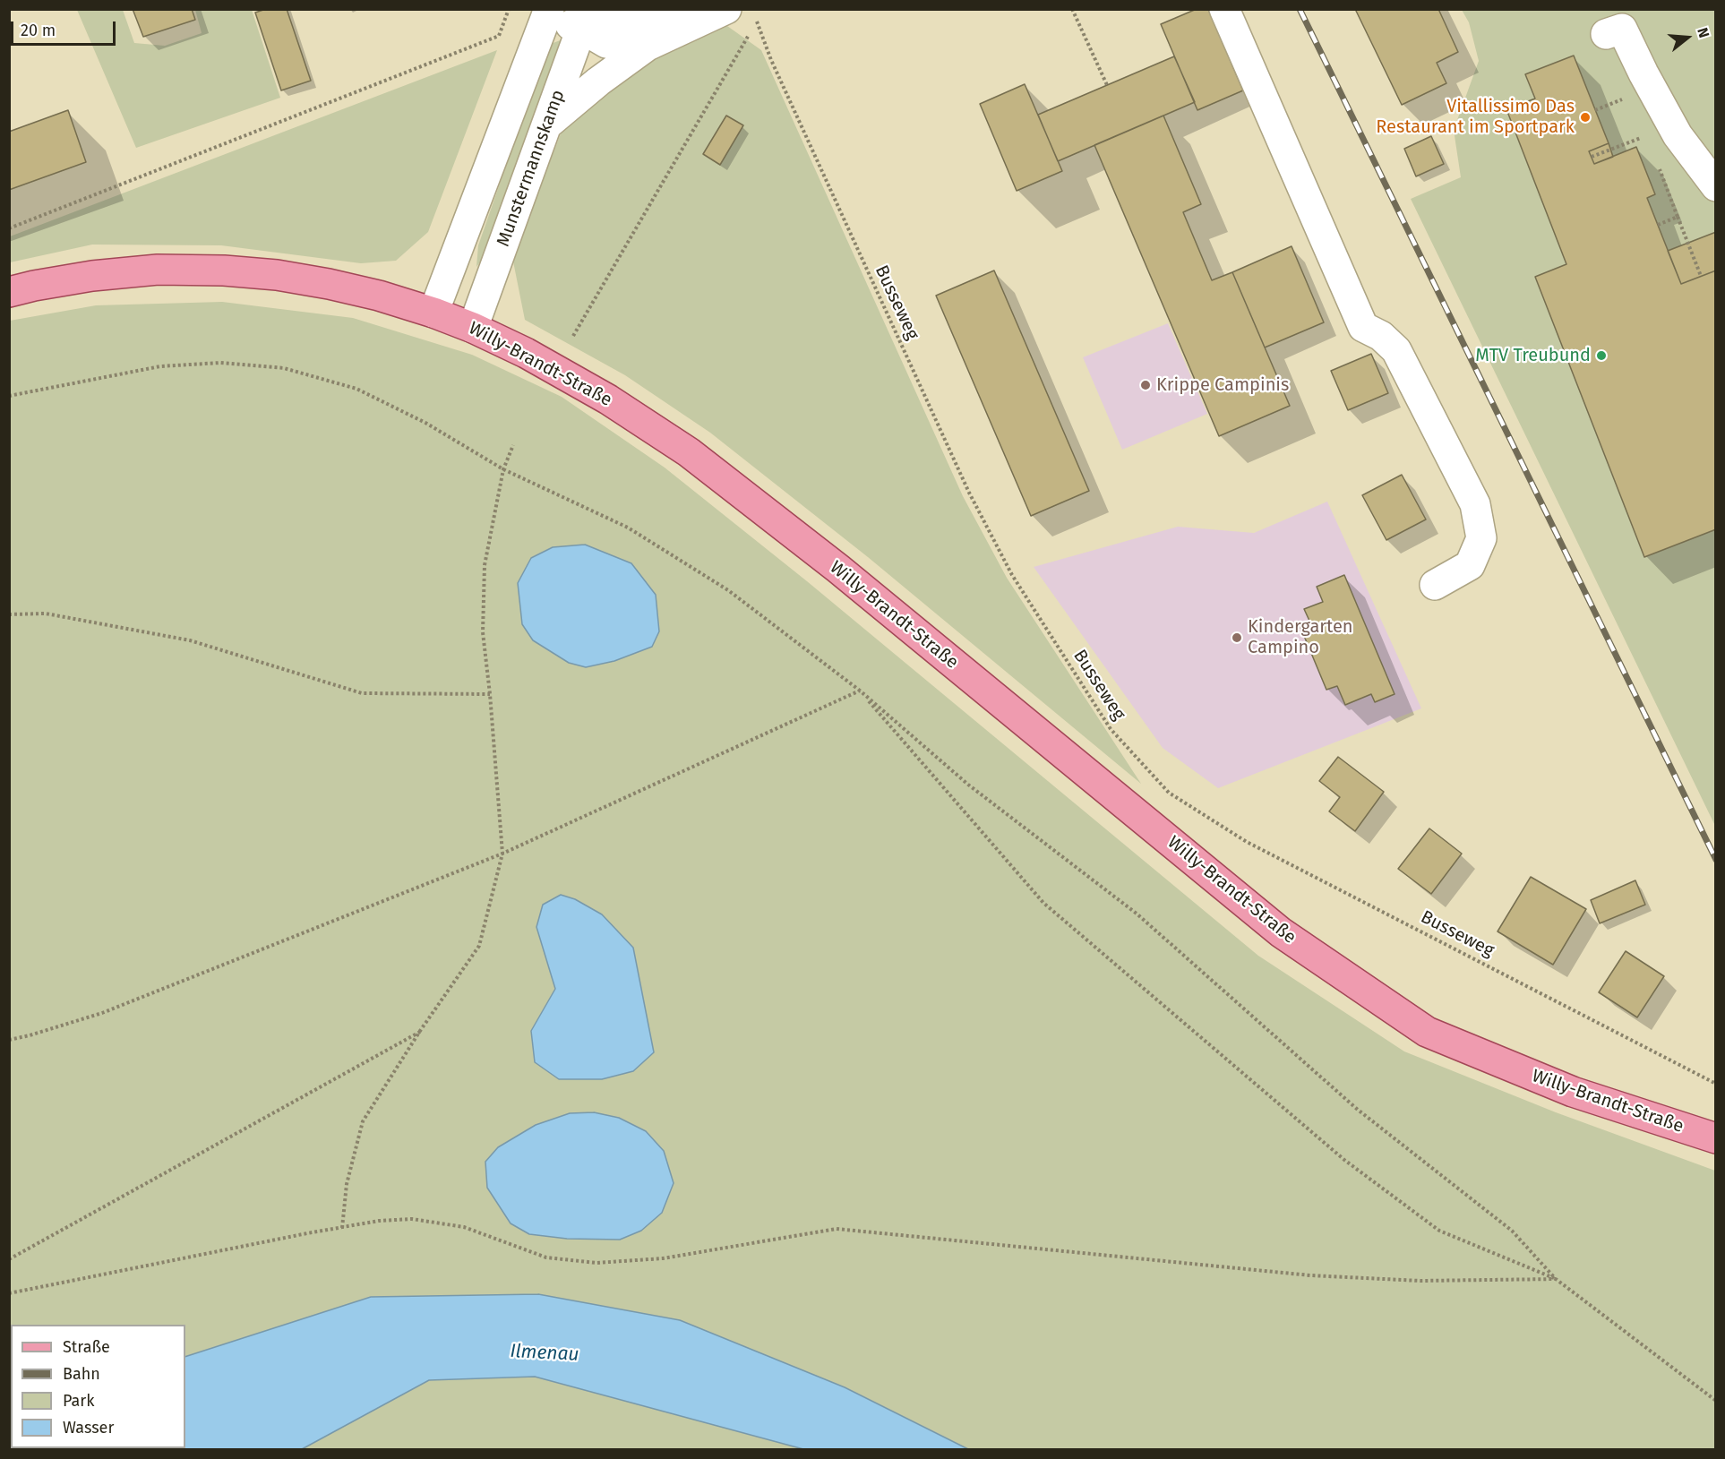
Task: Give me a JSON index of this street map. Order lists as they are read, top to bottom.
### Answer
{
  "streets": {
    "main road": ["Willy-Brandt-Straße"],
    "street": ["Munstermannskamp"],
    "path": ["Busseweg"]
  },
  "crossings": [
    ["Munstermannskamp", "Willy-Brandt-Straße"]
  ],
  "water": ["Ilmenau"],
  "places": [
    "Vitallissimo Das Restaurant im Sportpark",
    "MTV Treubund",
    "Krippe Campinis",
    "Kindergarten Campino"
  ],
  "legend": [
    "Straße",
    "Bahn",
    "Park",
    "Wasser"
  ],
  "scale_bar": "20 m",
  "north": "right"
}
